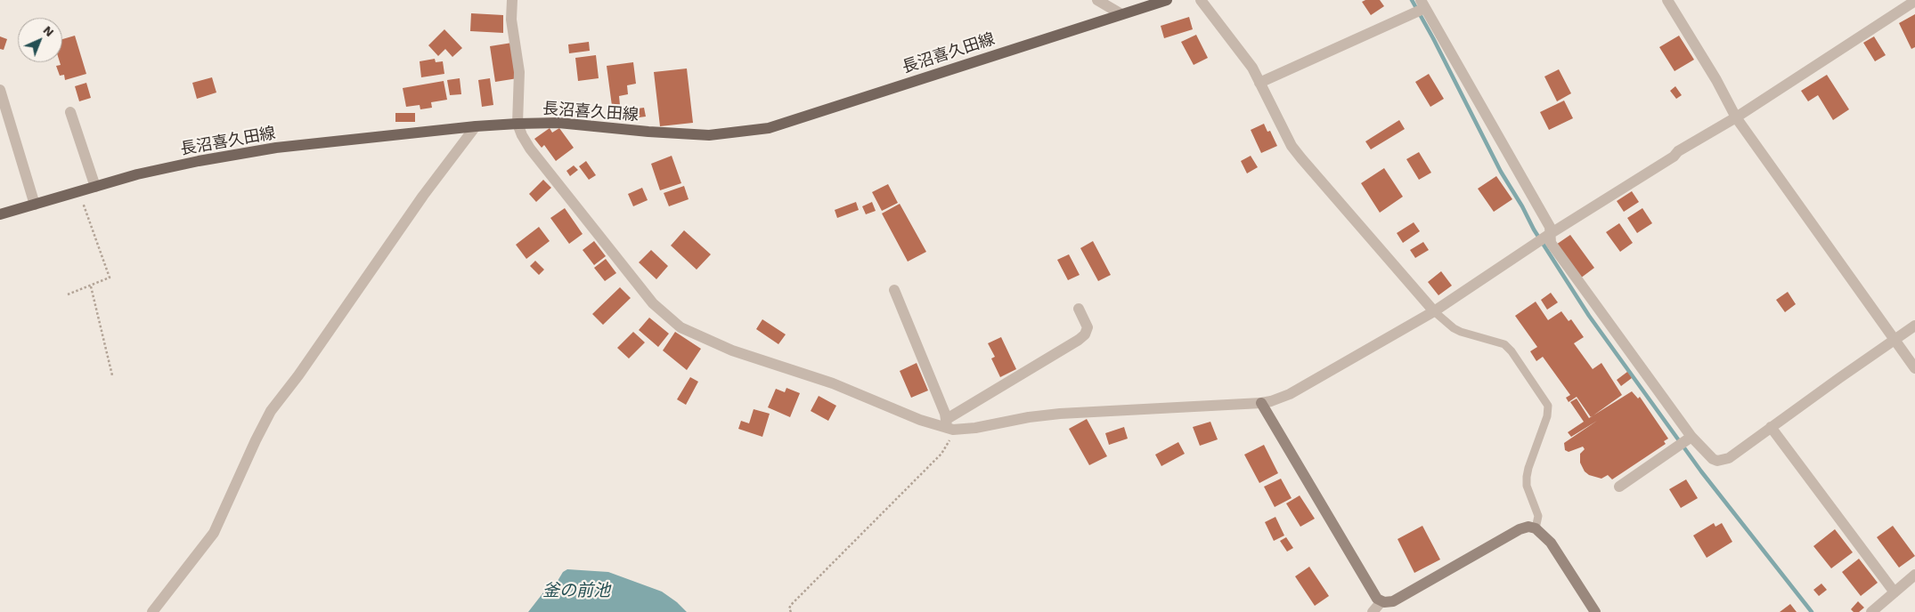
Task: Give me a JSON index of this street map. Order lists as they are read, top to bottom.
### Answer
{
  "streets": {
    "main road": ["長沼喜久田線"]
  },
  "water": ["釜の前池"],
  "north": "top right"
}
